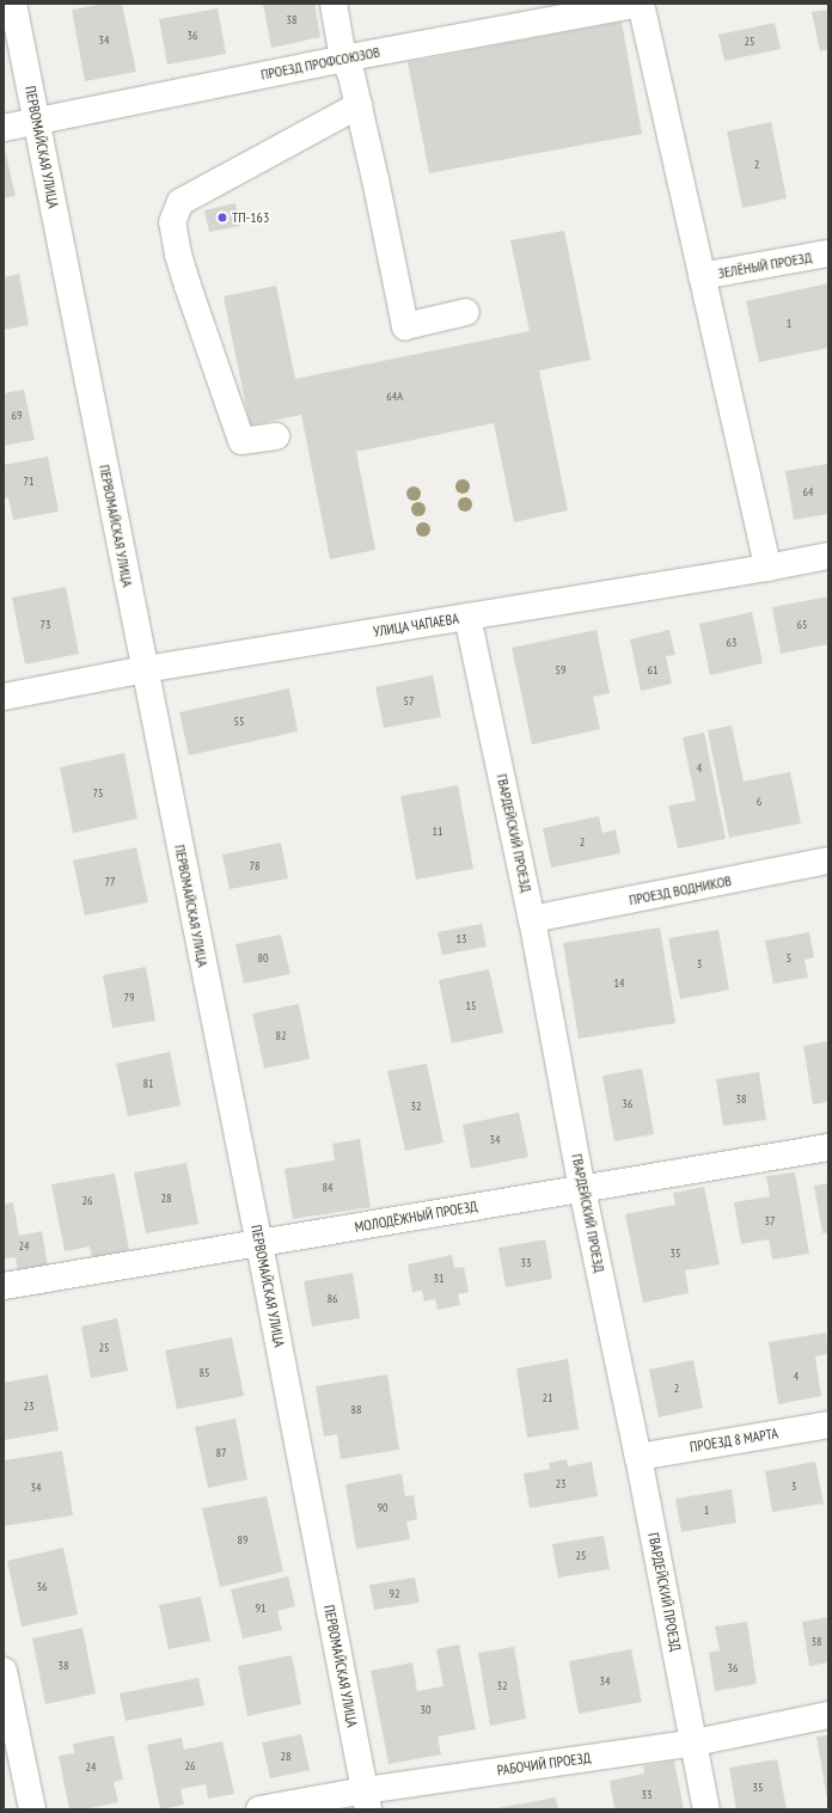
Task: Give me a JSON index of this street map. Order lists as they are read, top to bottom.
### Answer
{
  "streets": {
    "street": [
      "ПРОЕЗД ПРОФСОЮЗОВ",
      "ПЕРВОМАЙСКАЯ УЛИЦА",
      "ЗЕЛЁНЫЙ ПРОЕЗД",
      "УЛИЦА ЧАПАЕВА",
      "ГВАРДЕЙСКИЙ ПРОЕЗД",
      "ПРОЕЗД ВОДНИКОВ",
      "МОЛОДЁЖНЫЙ ПРОЕЗД",
      "ПРОЕЗД 8 МАРТА",
      "РАБОЧИЙ ПРОЕЗД"
    ]
  },
  "crossings": [
    ["ПРОЕЗД ПРОФСОЮЗОВ", "ПЕРВОМАЙСКАЯ УЛИЦА"],
    ["ПЕРВОМАЙСКАЯ УЛИЦА", "УЛИЦА ЧАПАЕВА"],
    ["ПЕРВОМАЙСКАЯ УЛИЦА", "МОЛОДЁЖНЫЙ ПРОЕЗД"],
    ["ПЕРВОМАЙСКАЯ УЛИЦА", "РАБОЧИЙ ПРОЕЗД"],
    ["УЛИЦА ЧАПАЕВА", "ГВАРДЕЙСКИЙ ПРОЕЗД"],
    ["ГВАРДЕЙСКИЙ ПРОЕЗД", "ПРОЕЗД ВОДНИКОВ"],
    ["ГВАРДЕЙСКИЙ ПРОЕЗД", "МОЛОДЁЖНЫЙ ПРОЕЗД"],
    ["ГВАРДЕЙСКИЙ ПРОЕЗД", "ПРОЕЗД 8 МАРТА"],
    ["ГВАРДЕЙСКИЙ ПРОЕЗД", "РАБОЧИЙ ПРОЕЗД"]
  ],
  "places": ["ТП-163"],
  "house_numbers": [
    "38",
    "36",
    "34",
    "25",
    "2",
    "1",
    "64А",
    "69",
    "71",
    "64",
    "73",
    "65",
    "63",
    "59",
    "61",
    "57",
    "55",
    "4",
    "75",
    "6",
    "11",
    "2",
    "78",
    "77",
    "13",
    "80",
    "5",
    "3",
    "14",
    "79",
    "15",
    "82",
    "81",
    "38",
    "36",
    "32",
    "34",
    "84",
    "28",
    "26",
    "37",
    "24",
    "35",
    "33",
    "31",
    "86",
    "25",
    "85",
    "4",
    "2",
    "21",
    "23",
    "88",
    "87",
    "23",
    "3",
    "34",
    "90",
    "1",
    "89",
    "25",
    "36",
    "92",
    "91",
    "38",
    "38",
    "36",
    "34",
    "32",
    "30",
    "28",
    "26",
    "24",
    "35",
    "33"
  ]
}
